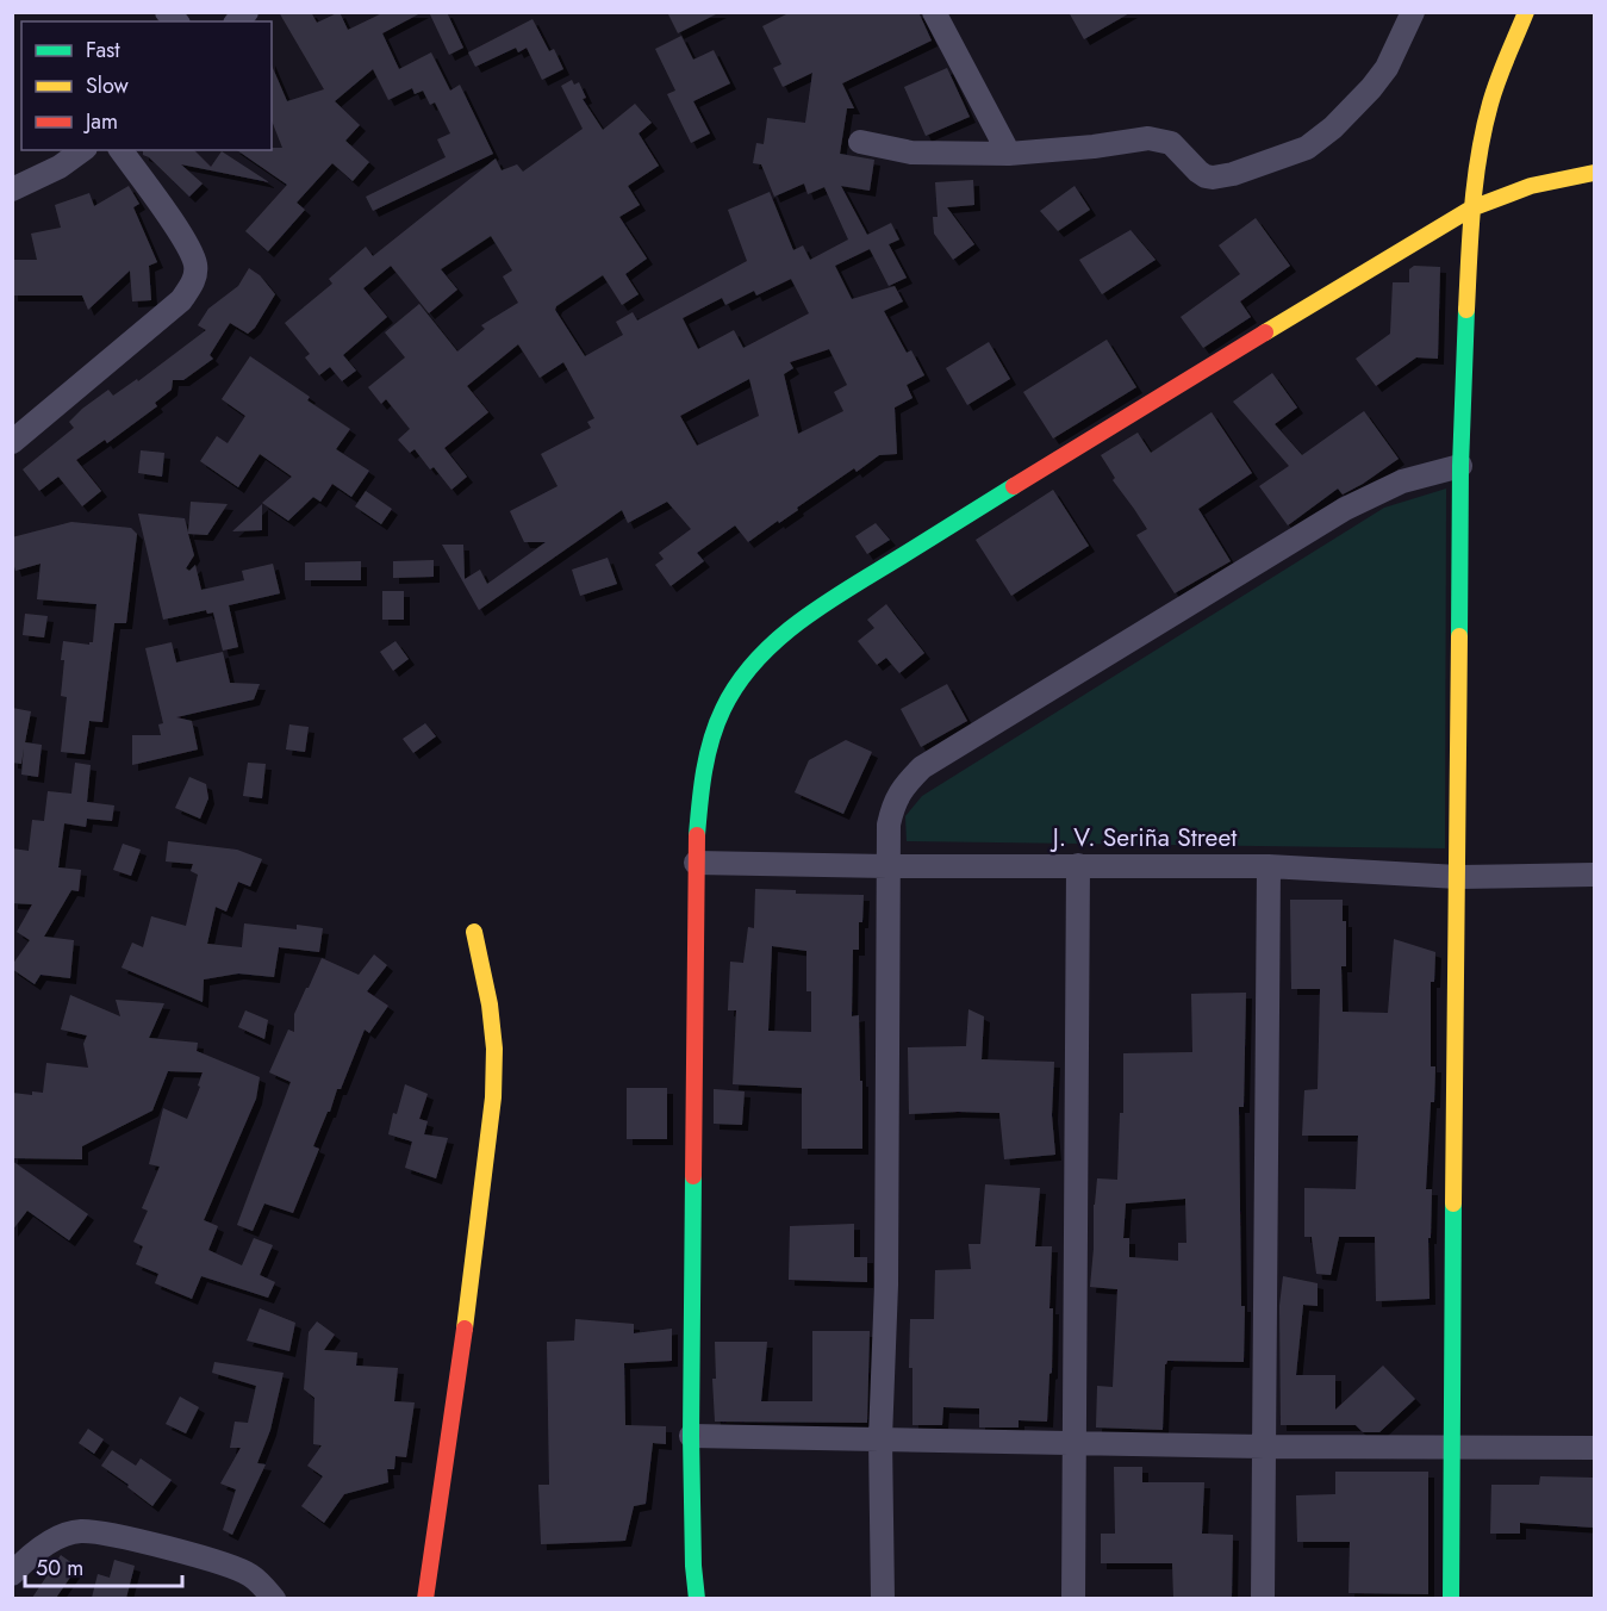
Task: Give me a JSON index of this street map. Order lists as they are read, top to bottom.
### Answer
{
  "streets": {
    "street": ["J. V. Seriña Street"]
  },
  "legend": ["Fast", "Slow", "Jam"],
  "scale_bar": "50 m"
}
